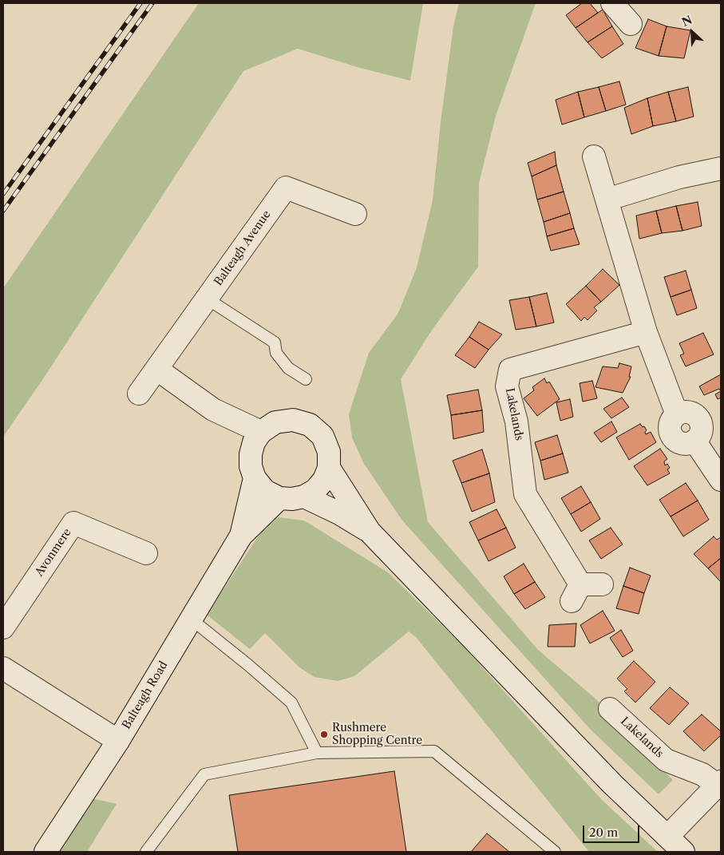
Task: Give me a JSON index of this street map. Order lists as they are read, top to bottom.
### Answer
{
  "streets": {
    "street": [
      "Balteagh Avenue",
      "Lakelands",
      "Avonmere",
      "Balteagh Road"
    ]
  },
  "places": ["Rushmere Shopping Centre"],
  "scale_bar": "20 m",
  "north": "top left"
}
